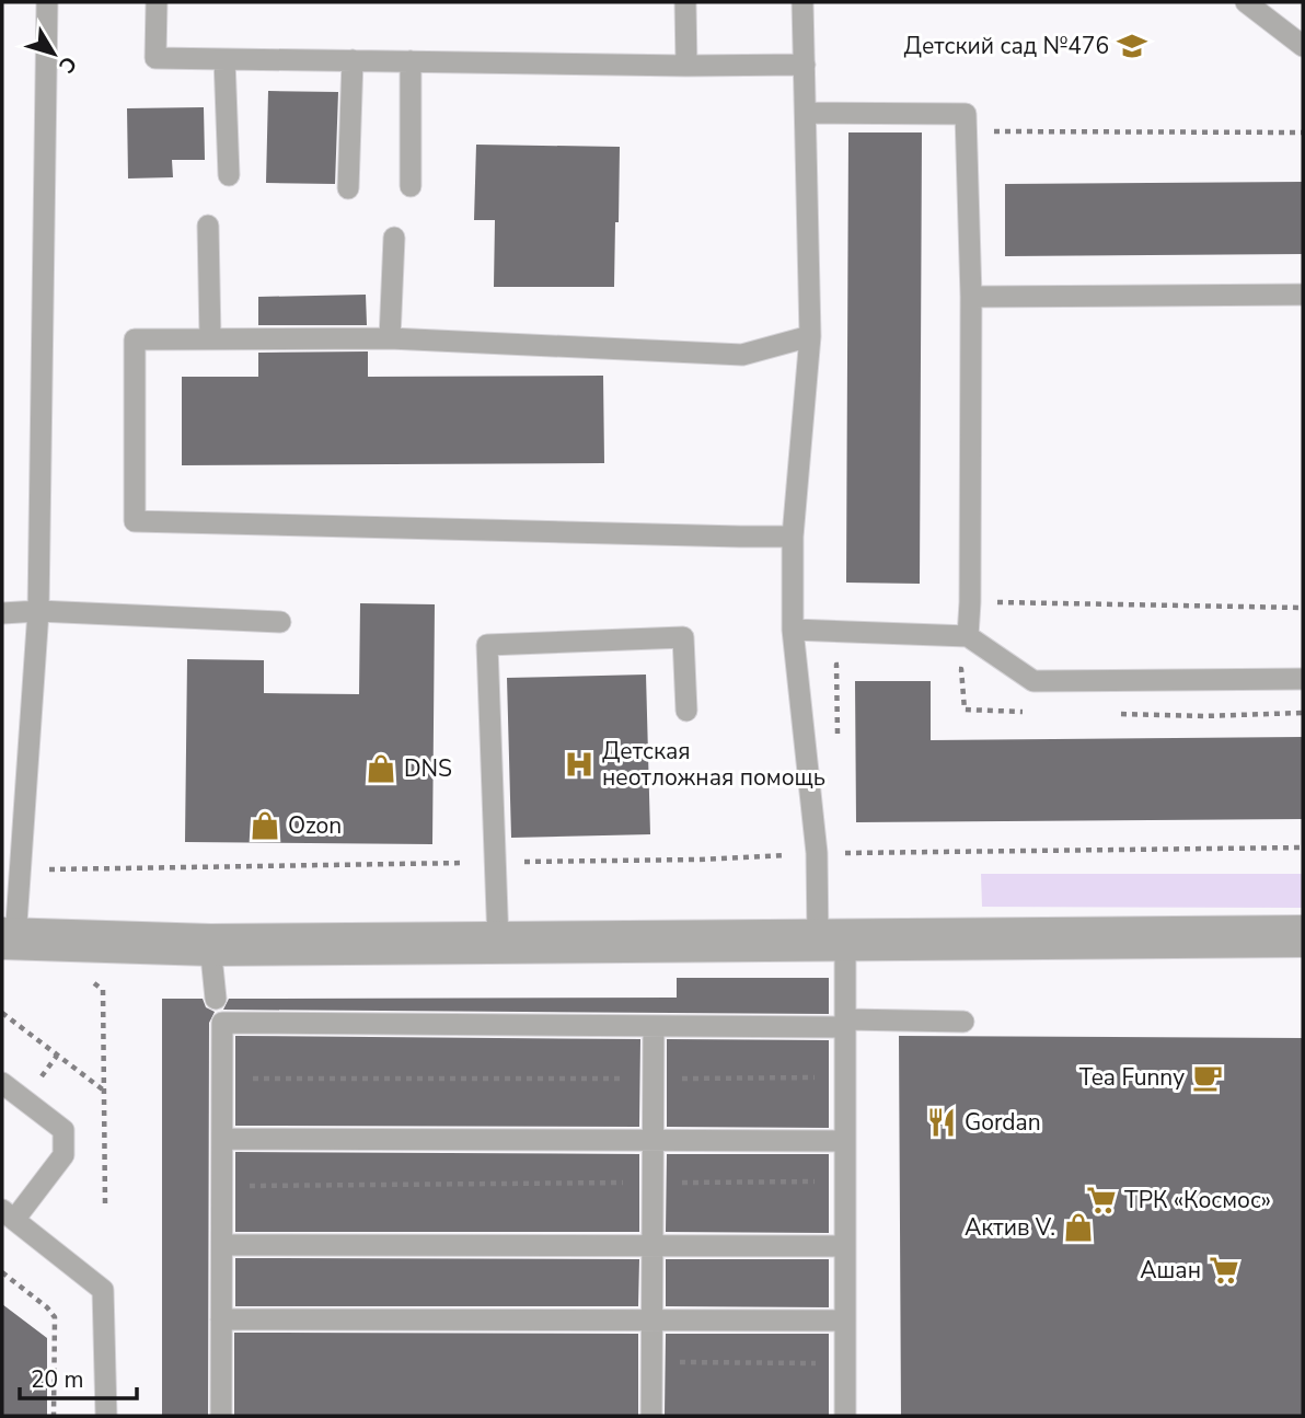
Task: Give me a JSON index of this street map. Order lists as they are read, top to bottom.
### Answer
{
  "places": {
    "school or university": ["Детский сад №476"],
    "hospital": ["Детская неотложная помощь"],
    "shop": ["DNS", "Ozon", "Актив V."],
    "cafe": ["Tea Funny"],
    "restaurant": ["Gordan"],
    "supermarket": ["ТРК «Космос»", "Ашан"]
  },
  "scale_bar": "20 m",
  "north": "bottom right"
}
